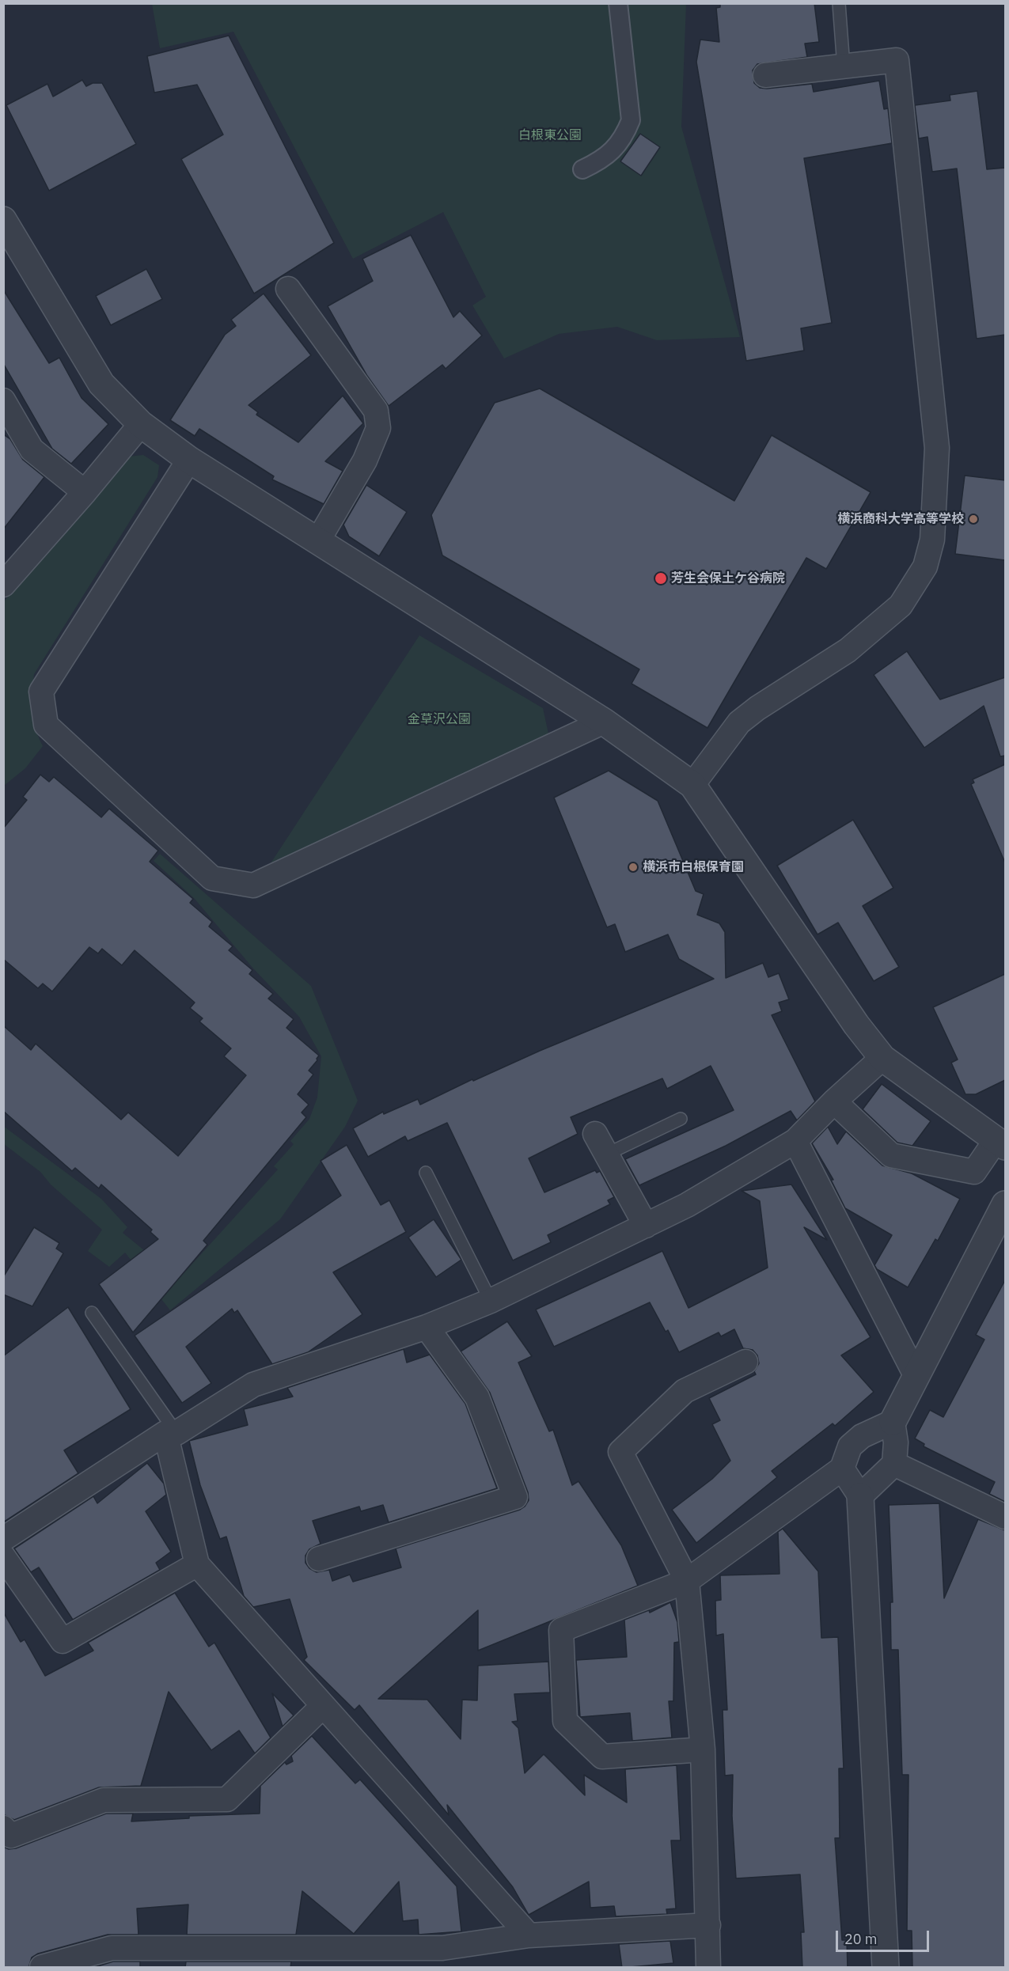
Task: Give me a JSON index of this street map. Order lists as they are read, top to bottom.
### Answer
{
  "parks": ["白根東公園", "金草沢公園"],
  "places": ["横浜商科大学高等学校", "芳生会保土ケ谷病院", "横浜市白根保育園"],
  "scale_bar": "20 m"
}
